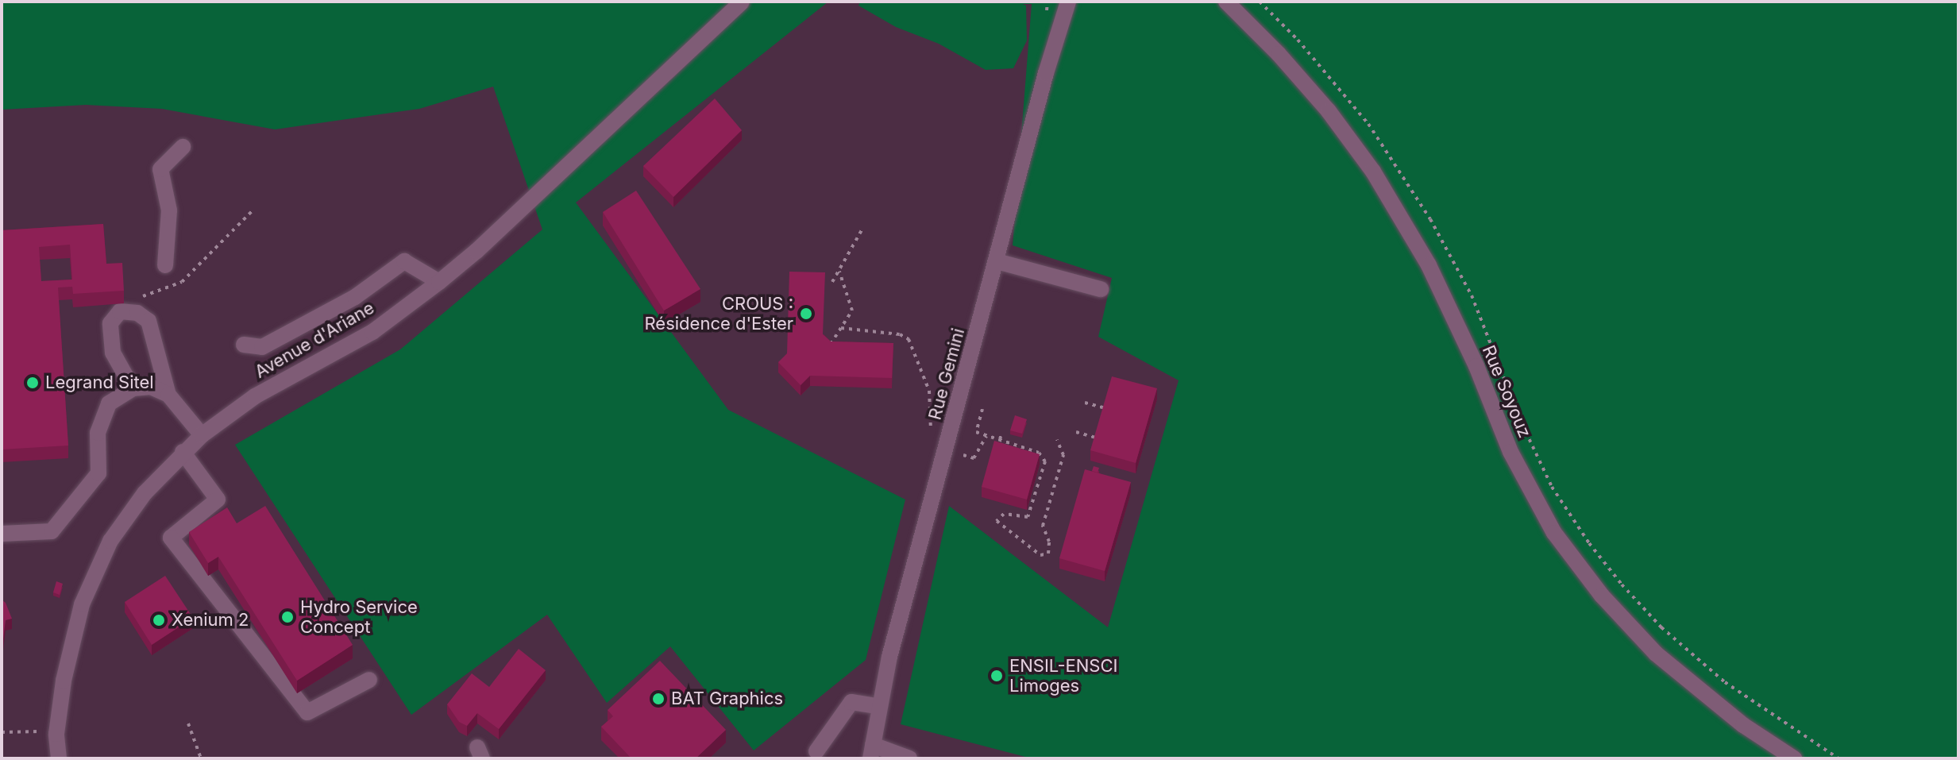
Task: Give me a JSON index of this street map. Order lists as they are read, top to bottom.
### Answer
{
  "streets": {
    "street": ["Avenue d'Ariane", "Rue Gemini", "Rue Soyouz"]
  },
  "places": [
    "CROUS : Résidence d'Ester",
    "Legrand Sitel",
    "Hydro Service Concept",
    "Xenium 2",
    "ENSIL-ENSCI Limoges",
    "BAT Graphics"
  ]
}
